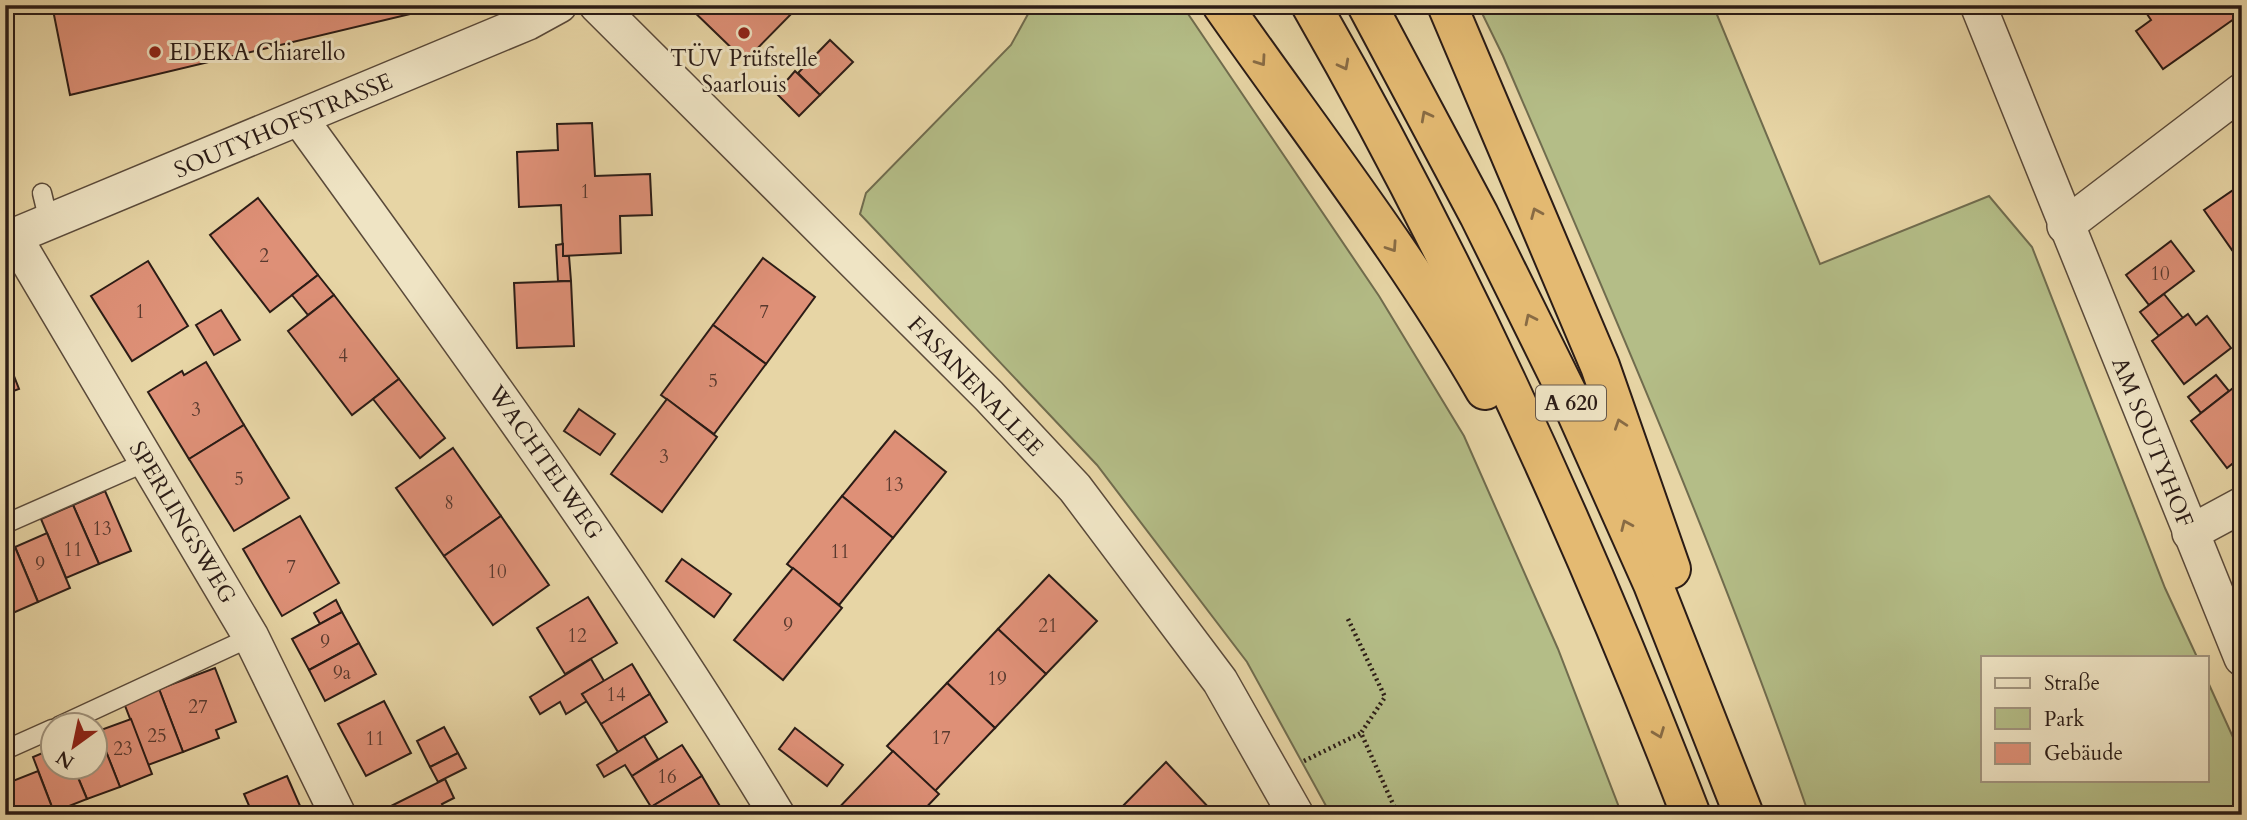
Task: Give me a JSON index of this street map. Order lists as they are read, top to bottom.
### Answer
{
  "streets": {
    "highway": ["A 620"],
    "street": [
      "SOUTYHOFSTRASSE",
      "FASANENALLEE",
      "AM SOUTYHOF",
      "WACHTELWEG",
      "SPERLINGSWEG"
    ]
  },
  "crossings": [
    ["SOUTYHOFSTRASSE", "WACHTELWEG"],
    ["SOUTYHOFSTRASSE", "SPERLINGSWEG"]
  ],
  "places": ["TÜV Prüfstelle Saarlouis", "EDEKA Chiarello"],
  "house_numbers": [
    "1",
    "2",
    "10",
    "1",
    "7",
    "4",
    "5",
    "3",
    "3",
    "5",
    "13",
    "8",
    "13",
    "11",
    "11",
    "9",
    "7",
    "10",
    "9",
    "21",
    "12",
    "9",
    "9a",
    "19",
    "14",
    "27",
    "25",
    "17",
    "11",
    "23",
    "16"
  ],
  "legend": ["Straße", "Park", "Gebäude"],
  "north": "bottom left"
}
